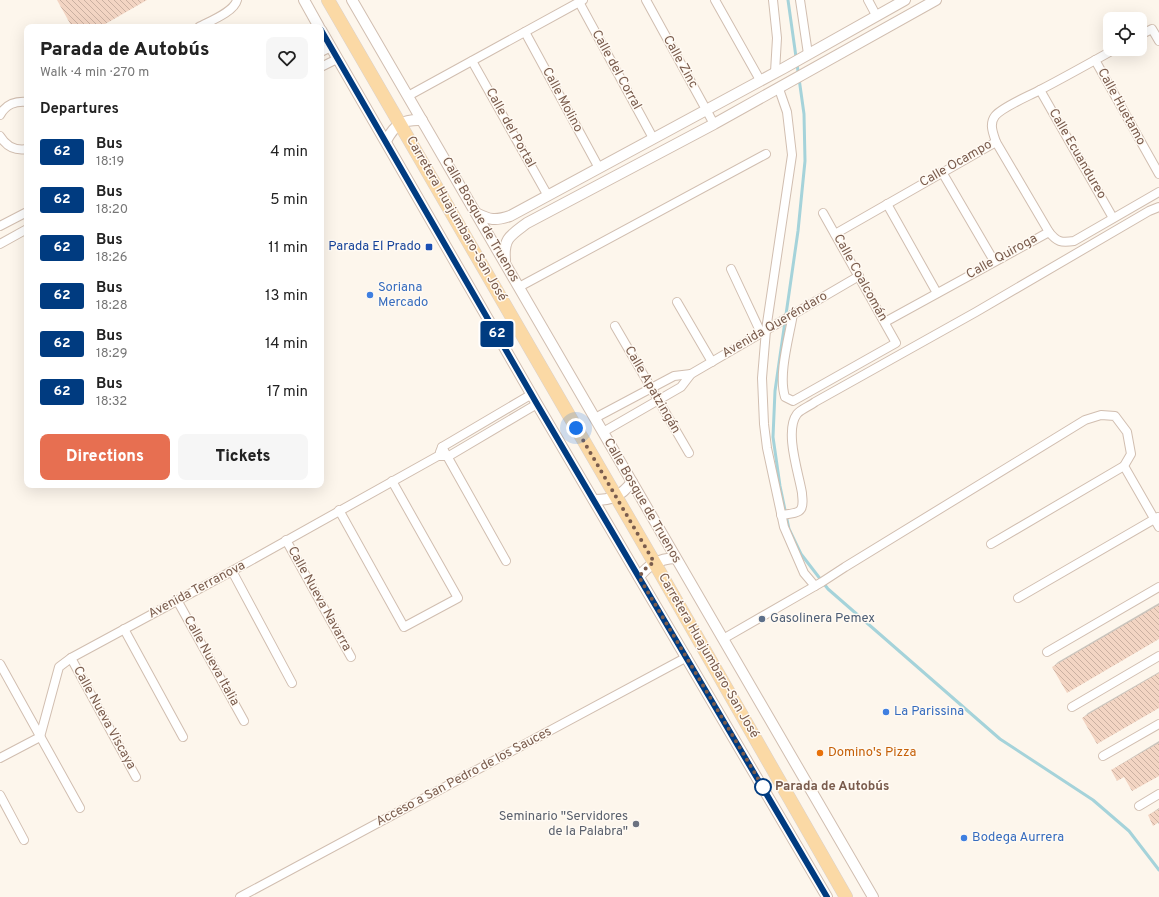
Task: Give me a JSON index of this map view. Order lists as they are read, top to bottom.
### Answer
{
  "streets": {
    "main road": ["Carretera Huajumbaro-San José"],
    "street": [
      "Calle Zinc",
      "Calle del Corral",
      "Calle Molino",
      "Calle Huetamo",
      "Calle del Portal",
      "Calle Ecuandureo",
      "Calle Ocampo",
      "Calle Bosque de Truenos",
      "Calle Quiroga",
      "Calle Coalcomán",
      "Avenida Queréndaro",
      "Calle Apatzingán",
      "Avenida Terranova",
      "Calle Nueva Navarra",
      "Calle Nueva Italia",
      "Calle Nueva Viscaya",
      "Acceso a San Pedro de los Sauces"
    ]
  },
  "crossings": [
    ["Calle Huetamo", "Calle Ocampo"],
    ["Calle Ecuandureo", "Calle Ocampo"],
    ["Calle Ecuandureo", "Calle Quiroga"],
    ["Calle Ocampo", "Calle Coalcomán"],
    ["Calle Bosque de Truenos", "Avenida Queréndaro"],
    ["Calle Quiroga", "Calle Coalcomán"],
    ["Calle Coalcomán", "Avenida Queréndaro"],
    ["Avenida Queréndaro", "Calle Apatzingán"],
    ["Avenida Terranova", "Calle Nueva Navarra"],
    ["Avenida Terranova", "Calle Nueva Italia"],
    ["Avenida Terranova", "Calle Nueva Viscaya"]
  ],
  "places": {
    "transit": ["Parada El Prado"],
    "other": [
      "Soriana Mercado",
      "Gasolinera Pemex",
      "La Parissina",
      "Domino's Pizza",
      "Parada de Autobús",
      "Seminario \"Servidores de la Palabra\"",
      "Bodega Aurrera"
    ]
  },
  "lines": ["bus line 62"],
  "page": {
    "on_map": "62",
    "heading": [
      ["Parada de Autobús", "Walk · 4 min · 270 m"],
      "Departures"
    ],
    "list": [
      {
        "mark": "62",
        "name": "Bus",
        "note": "18:19",
        "value": "4 min"
      },
      {
        "mark": "62",
        "name": "Bus",
        "note": "18:20",
        "value": "5 min"
      },
      {
        "mark": "62",
        "name": "Bus",
        "note": "18:26",
        "value": "11 min"
      },
      {
        "mark": "62",
        "name": "Bus",
        "note": "18:28",
        "value": "13 min"
      },
      {
        "mark": "62",
        "name": "Bus",
        "note": "18:29",
        "value": "14 min"
      },
      {
        "mark": "62",
        "name": "Bus",
        "note": "18:32",
        "value": "17 min"
      }
    ],
    "buttons": ["Directions", "Tickets"]
  }
}
